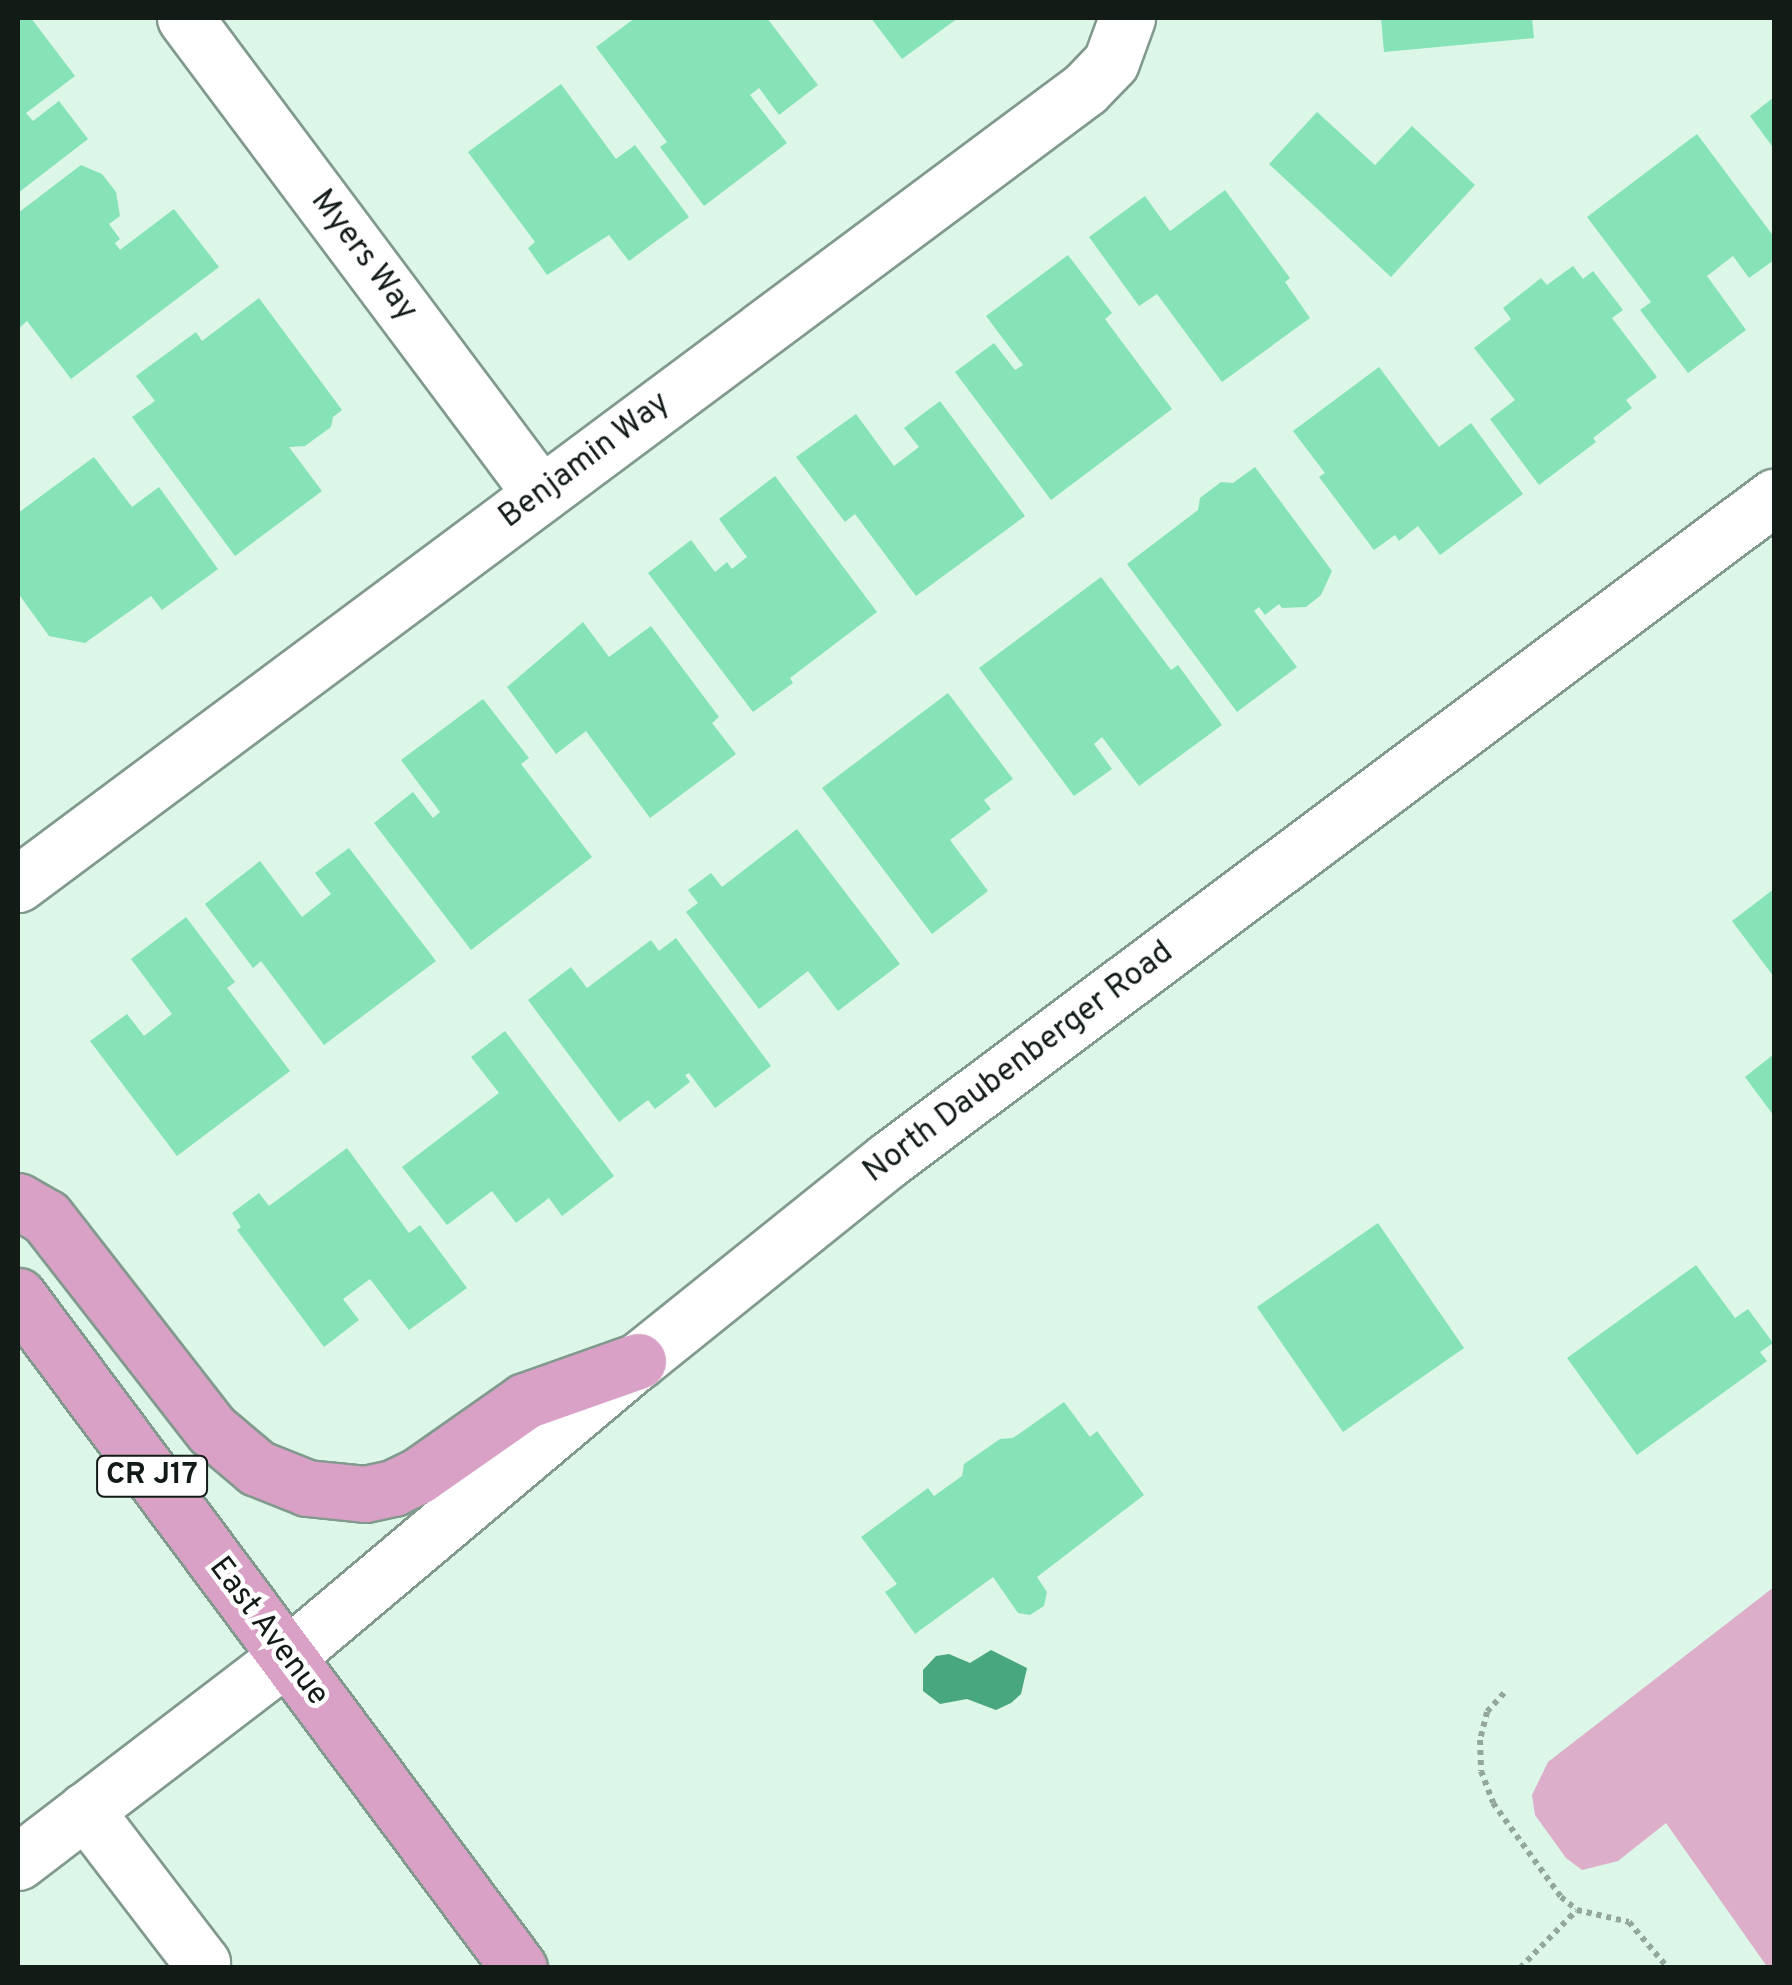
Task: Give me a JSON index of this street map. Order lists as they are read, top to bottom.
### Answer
{
  "streets": {
    "main road": ["CR J17", "East Avenue"],
    "street": ["Myers Way", "Benjamin Way", "North Daubenberger Road"]
  },
  "crossings": [
    ["Myers Way", "Benjamin Way"],
    ["North Daubenberger Road", "East Avenue"]
  ]
}
